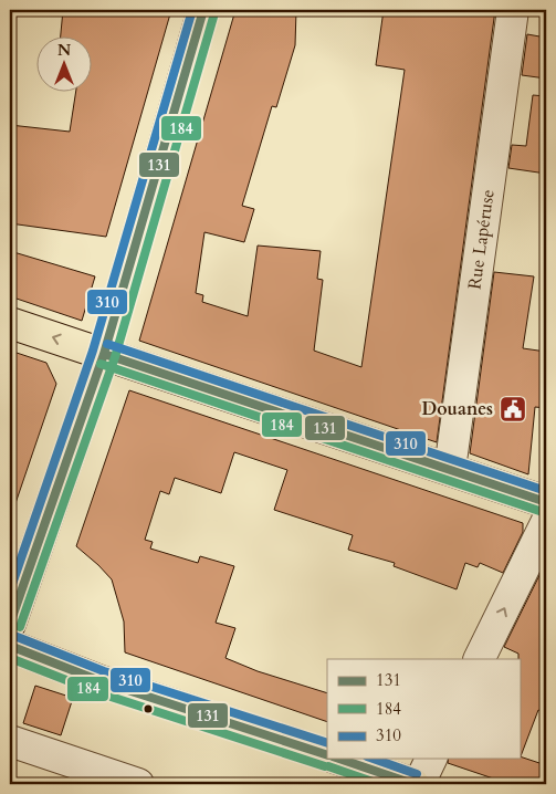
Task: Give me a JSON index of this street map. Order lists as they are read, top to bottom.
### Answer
{
  "streets": {
    "street": ["Rue Lapéruse"]
  },
  "places": {
    "public building": ["Douanes"]
  },
  "lines": ["transit line 131", "transit line 310", "transit line 184"],
  "legend": ["131", "184", "310"],
  "north": "top"
}
